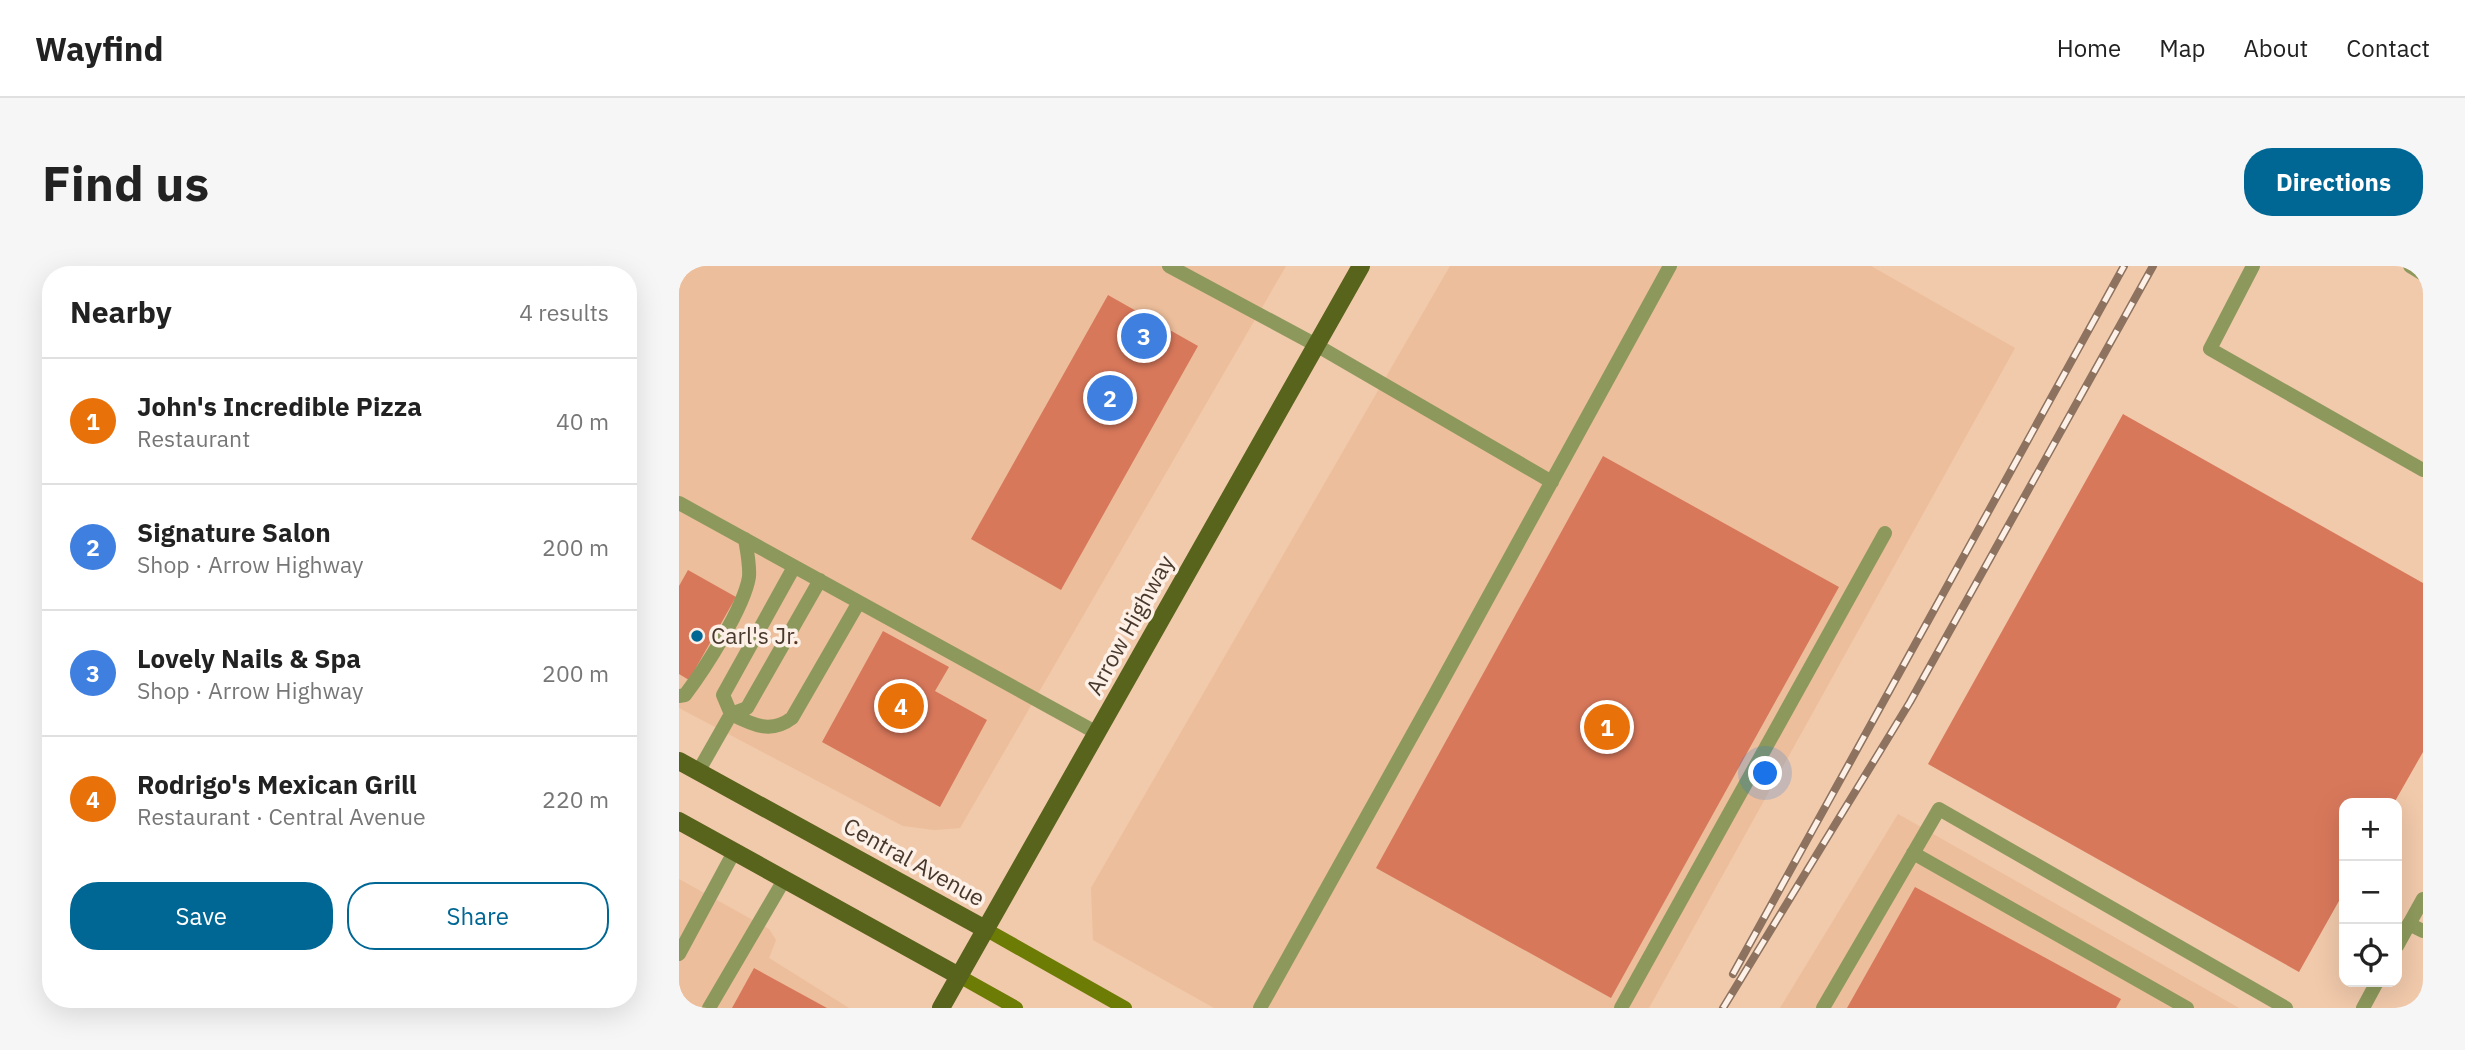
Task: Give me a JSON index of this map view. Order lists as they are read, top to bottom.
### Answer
{
  "streets": {
    "main road": ["Arrow Highway", "Central Avenue"]
  },
  "crossings": [
    ["Arrow Highway", "Central Avenue"]
  ],
  "places": ["Carl's Jr."],
  "page": {
    "header": "Wayfind",
    "nav": [
      "Home",
      "Map",
      "About",
      "Contact"
    ],
    "buttons": [
      "Directions",
      ["Save", "Share"]
    ],
    "title": "Find us",
    "heading": ["Nearby", "4 results"],
    "pins": [
      "3",
      "2",
      "4",
      "1"
    ],
    "list": [
      {
        "mark": "1",
        "name": "John's Incredible Pizza",
        "note": "Restaurant",
        "value": "40 m"
      },
      {
        "mark": "2",
        "name": "Signature Salon",
        "note": "Shop · Arrow Highway",
        "value": "200 m"
      },
      {
        "mark": "3",
        "name": "Lovely Nails & Spa",
        "note": "Shop · Arrow Highway",
        "value": "200 m"
      },
      {
        "mark": "4",
        "name": "Rodrigo's Mexican Grill",
        "note": "Restaurant · Central Avenue",
        "value": "220 m"
      }
    ],
    "map_buttons": ["+", "−"]
  }
}
